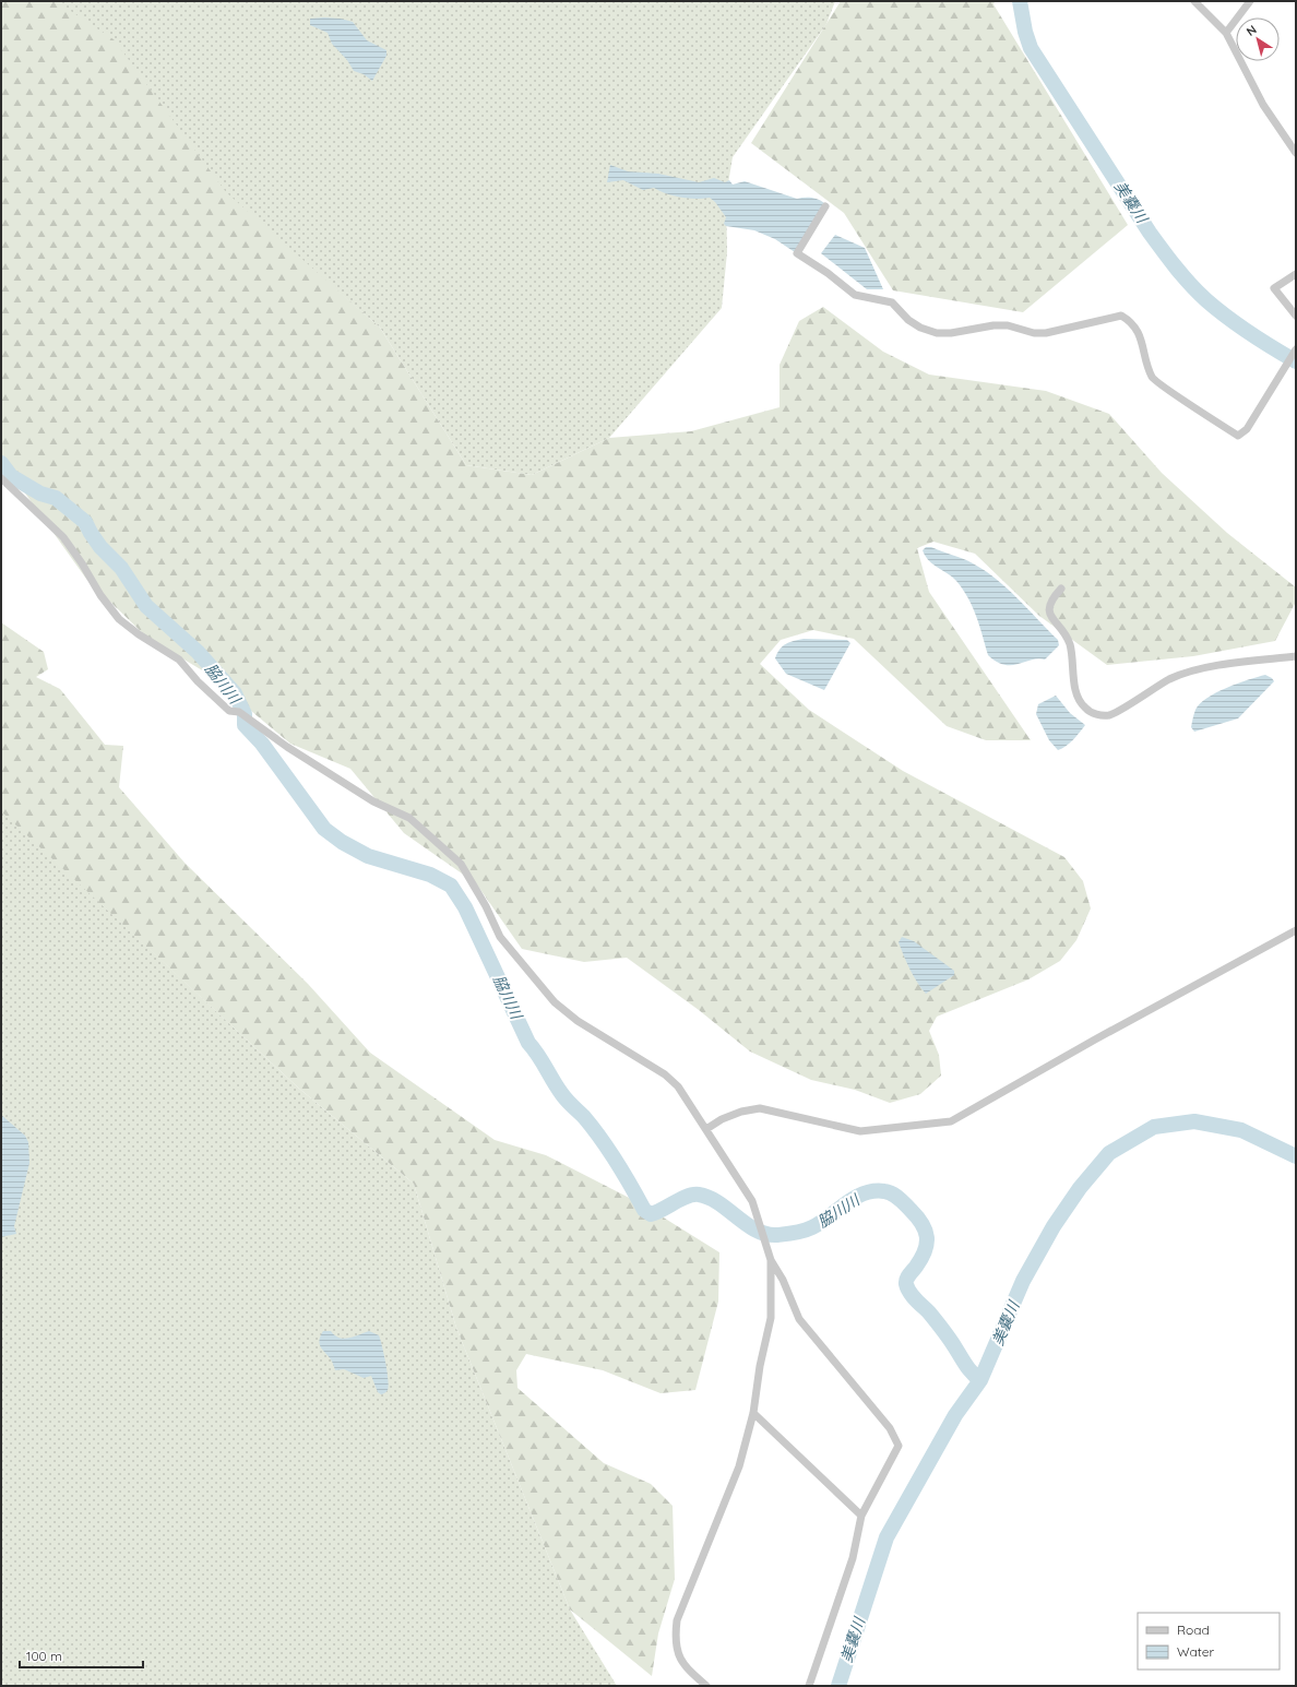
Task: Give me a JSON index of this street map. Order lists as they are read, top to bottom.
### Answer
{
  "water": ["美嚢川", "脇川川"],
  "legend": ["Road", "Water"],
  "scale_bar": "100 m",
  "north": "top left"
}
